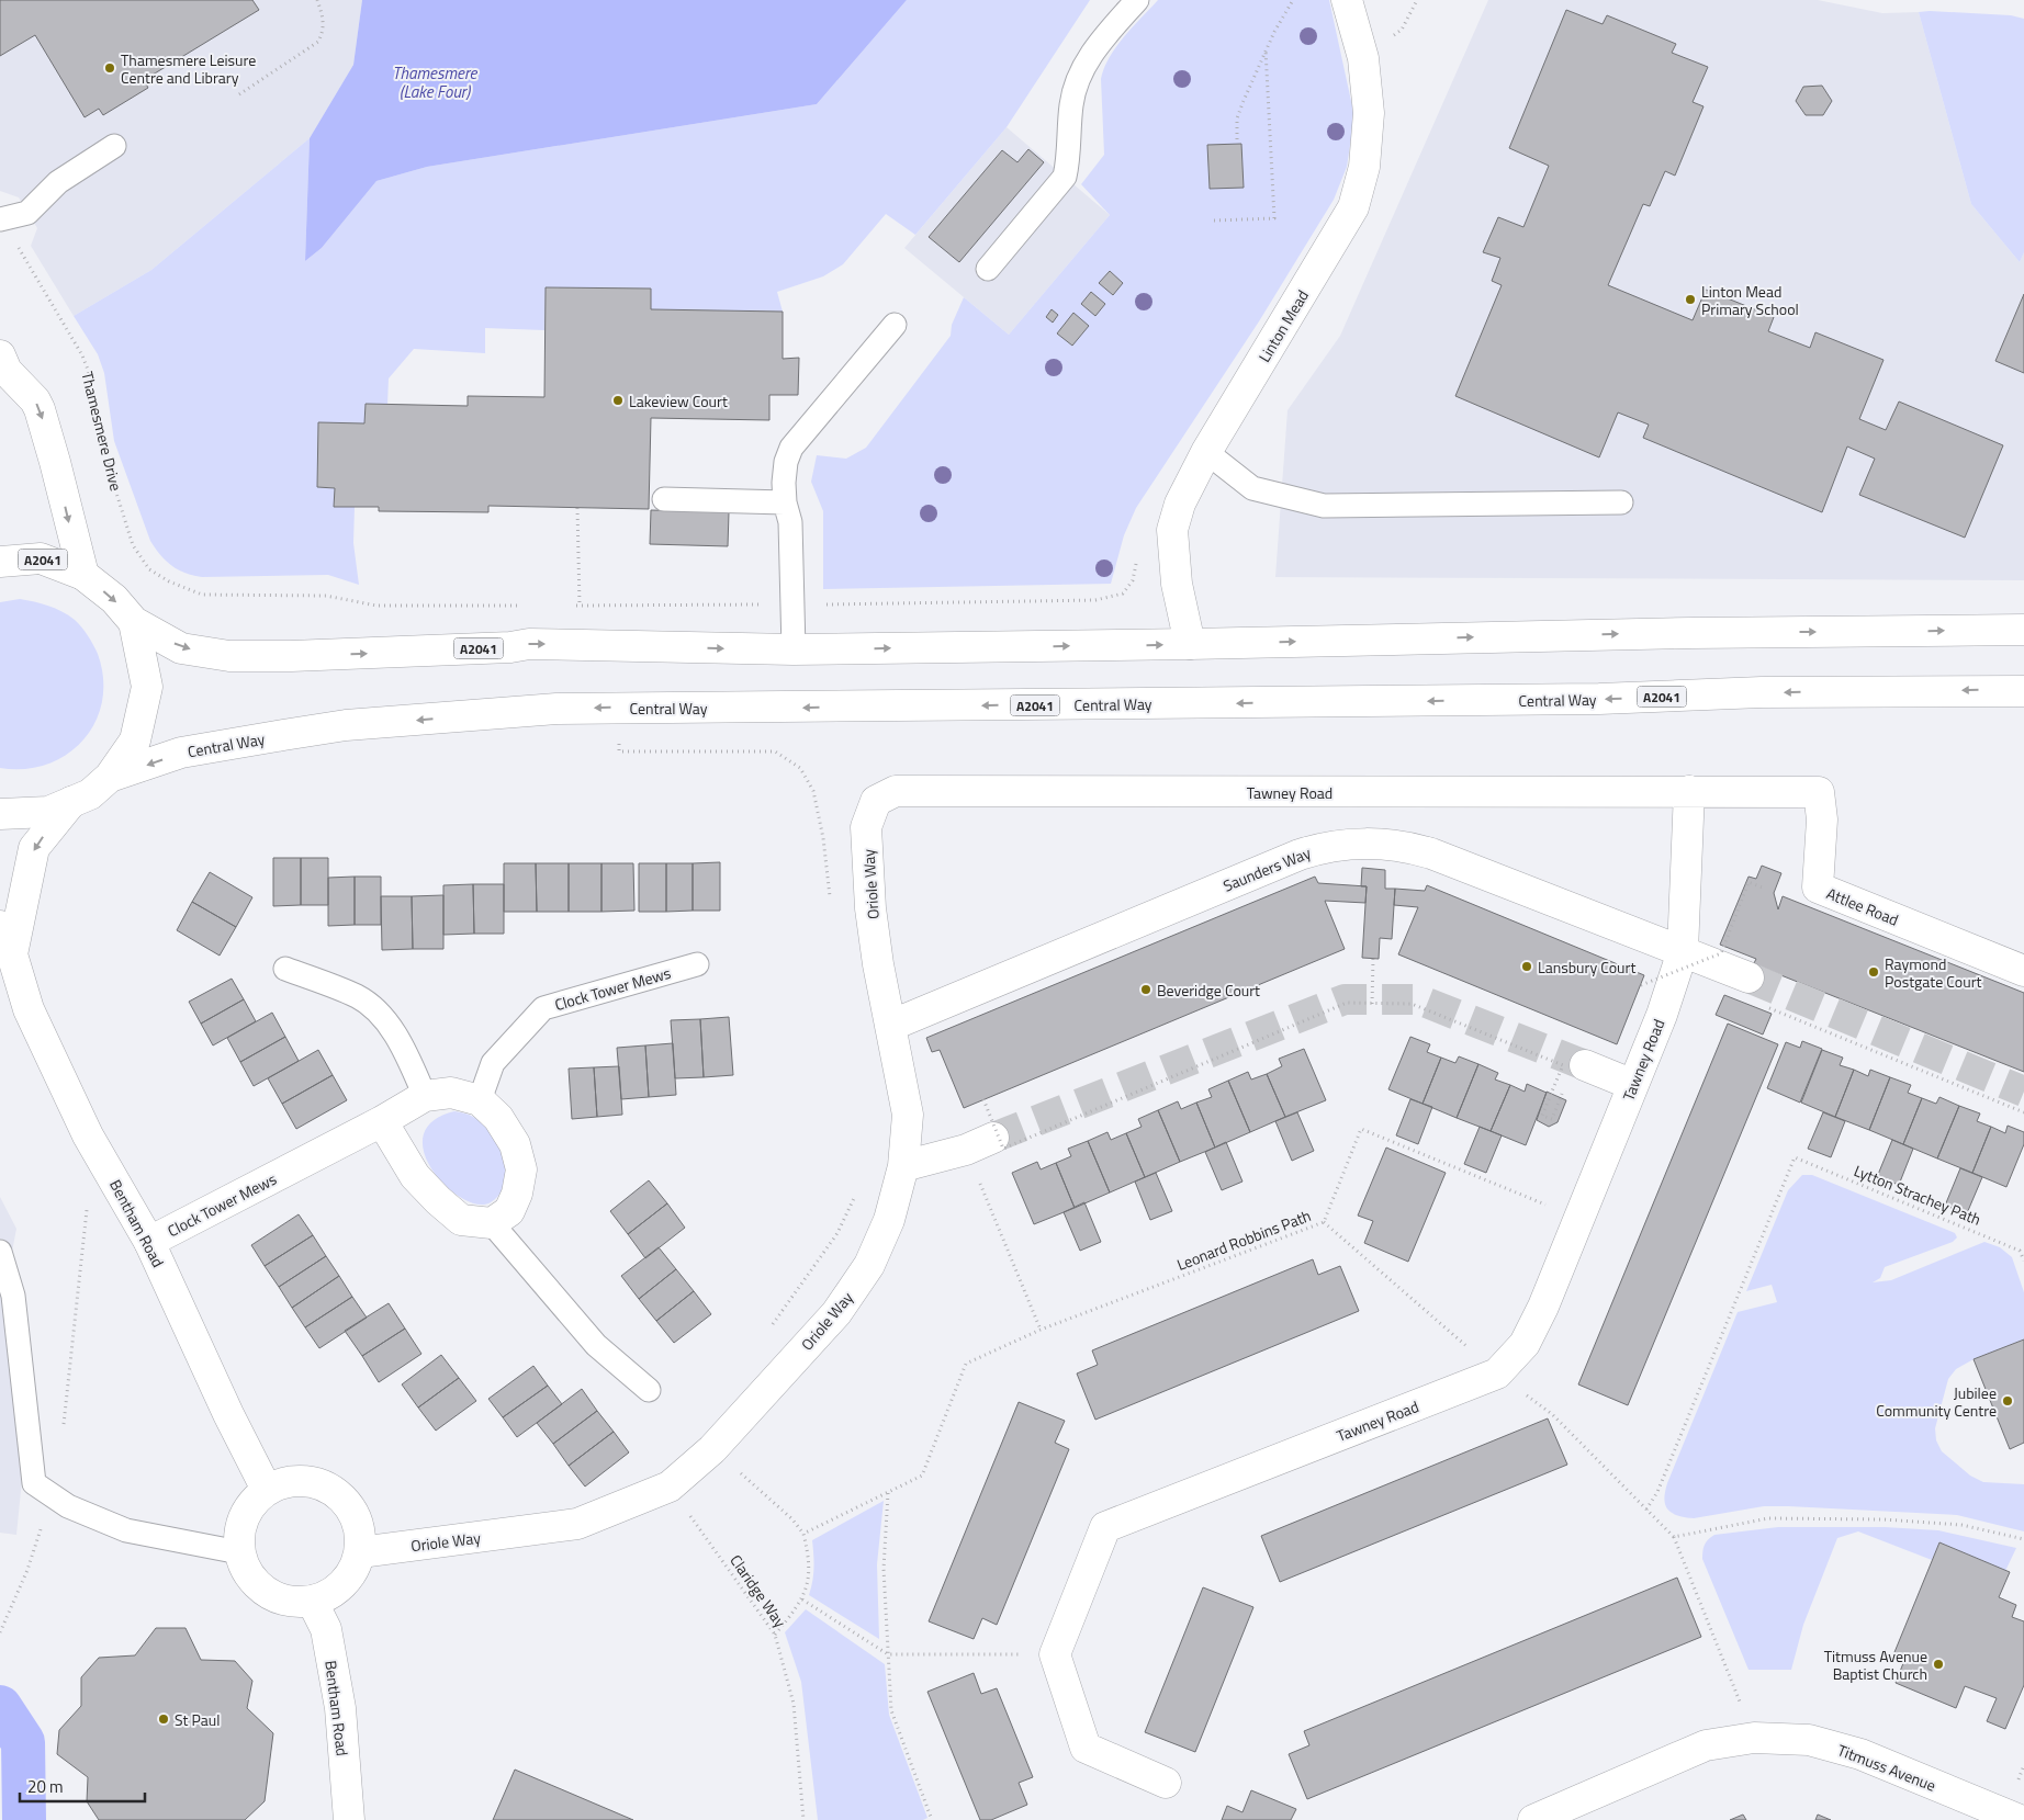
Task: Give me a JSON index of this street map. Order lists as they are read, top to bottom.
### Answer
{
  "streets": {
    "street": [
      "Linton Mead",
      "A2041",
      "Central Way",
      "Tawney Road",
      "Saunders Way",
      "Oriole Way",
      "Attlee Road",
      "Clock Tower Mews",
      "Bentham Road",
      "Titmuss Avenue"
    ],
    "path": [
      "Thamesmere Drive",
      "Lytton Strachey Path",
      "Leonard Robbins Path",
      "Claridge Way"
    ]
  },
  "crossings": [
    ["Linton Mead", "Central Way"],
    ["A2041", "Central Way"],
    ["Central Way", "Bentham Road"],
    ["Tawney Road", "Saunders Way"],
    ["Tawney Road", "Oriole Way"],
    ["Tawney Road", "Attlee Road"],
    ["Tawney Road", "Leonard Robbins Path"],
    ["Saunders Way", "Oriole Way"],
    ["Oriole Way", "Bentham Road"],
    ["Oriole Way", "Claridge Way"],
    ["Clock Tower Mews", "Bentham Road"]
  ],
  "water": ["Thamesmere (Lake Four)"],
  "places": [
    "Thamesmere Leisure Centre and Library",
    "Linton Mead Primary School",
    "Lakeview Court",
    "Lansbury Court",
    "Raymond Postgate Court",
    "Beveridge Court",
    "Jubilee Community Centre",
    "Titmuss Avenue Baptist Church",
    "St Paul"
  ],
  "scale_bar": "20 m"
}
